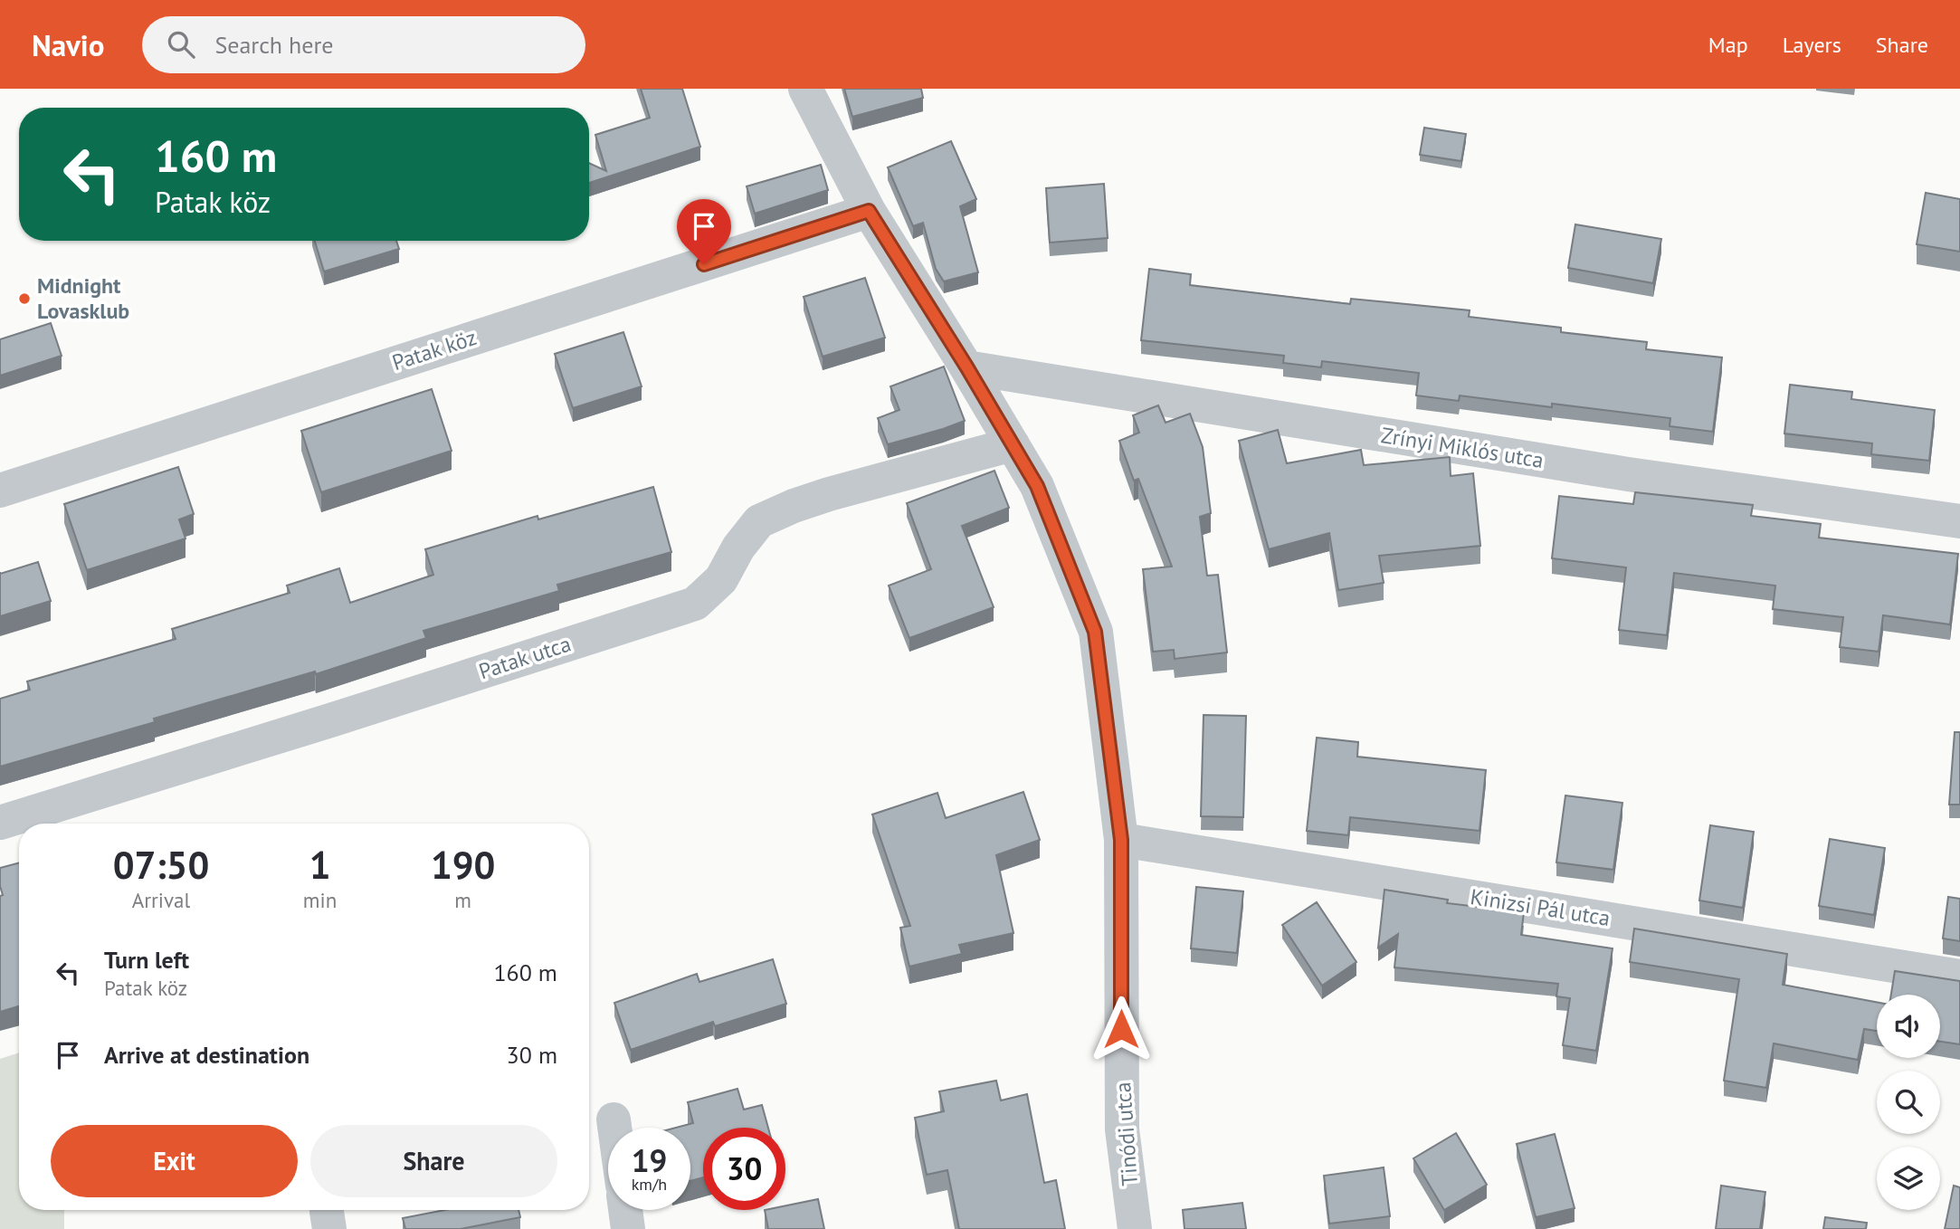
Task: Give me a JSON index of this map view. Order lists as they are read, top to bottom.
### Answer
{
  "streets": {
    "street": [
      "Patak köz",
      "Zrínyi Miklós utca",
      "Patak utca",
      "Kinizsi Pál utca",
      "Tinódi utca"
    ]
  },
  "crossings": [
    ["Patak köz", "Tinódi utca"],
    ["Zrínyi Miklós utca", "Tinódi utca"],
    ["Patak utca", "Tinódi utca"],
    ["Kinizsi Pál utca", "Tinódi utca"]
  ],
  "places": ["Midnight Lovasklub"],
  "page": {
    "header": "Navio",
    "search": "Search here",
    "nav": ["Map", "Layers", "Share"],
    "turn": ["160 m", "Patak köz"],
    "eta": [
      "07:50",
      "Arrival",
      "1",
      "min",
      "190",
      "m"
    ],
    "list": [
      {
        "name": "Turn left",
        "note": "Patak köz",
        "value": "160 m"
      },
      {
        "name": "Arrive at destination",
        "value": "30 m"
      }
    ],
    "buttons": ["Exit", "Share"],
    "speed": "19 km/h",
    "limit": "30"
  }
}
